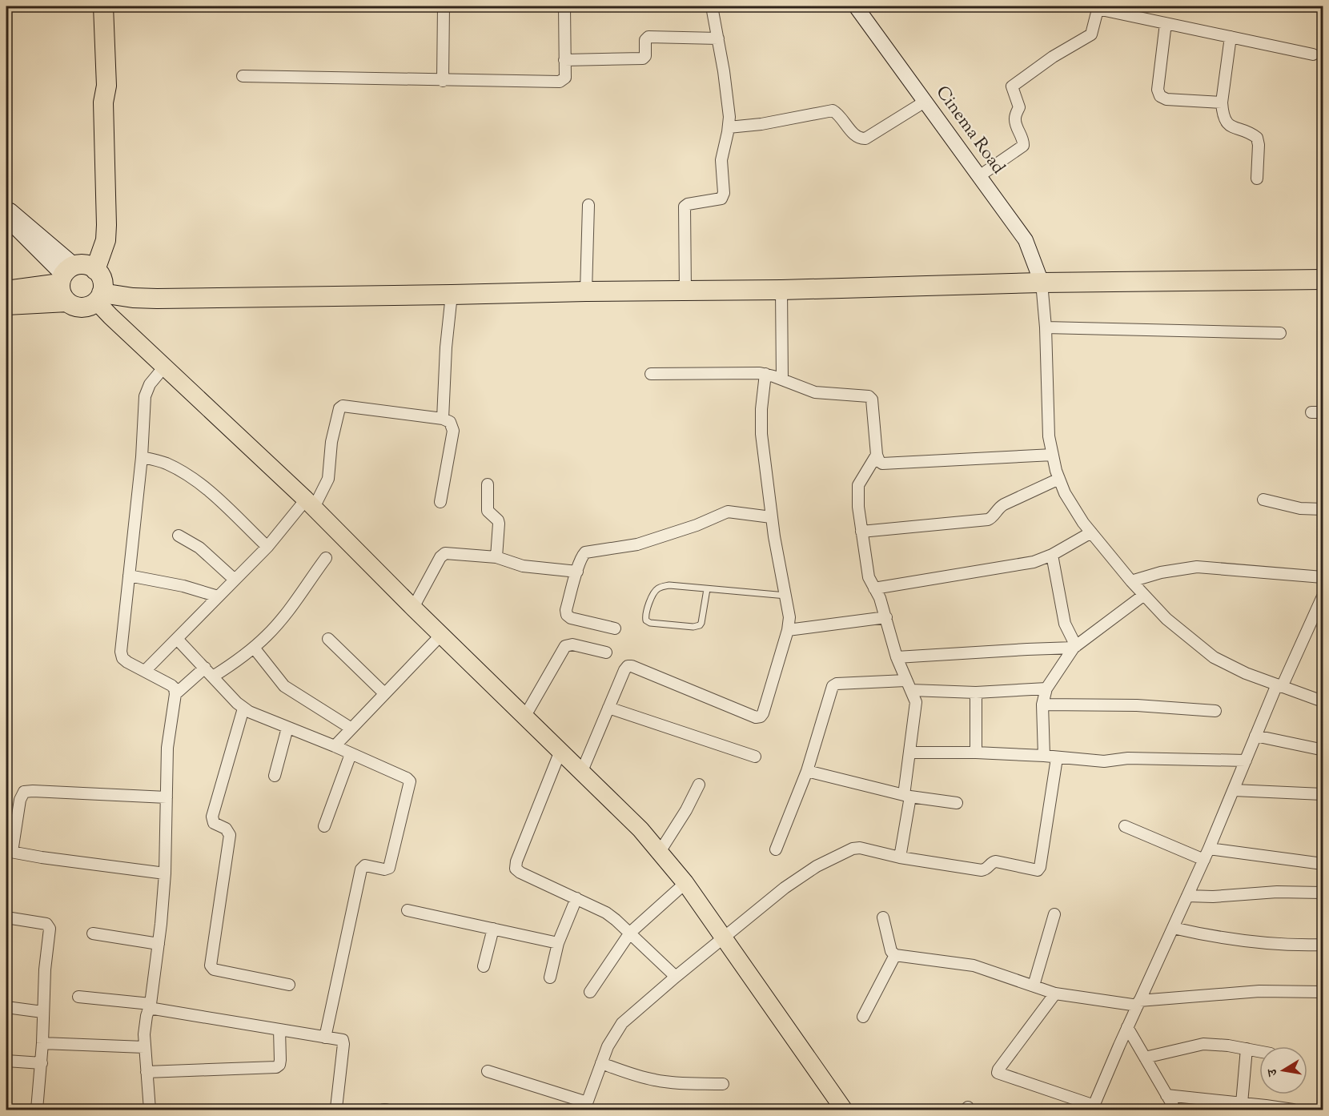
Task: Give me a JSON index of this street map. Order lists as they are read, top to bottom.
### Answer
{
  "streets": {
    "street": ["Cinema Road"]
  },
  "north": "left"
}
